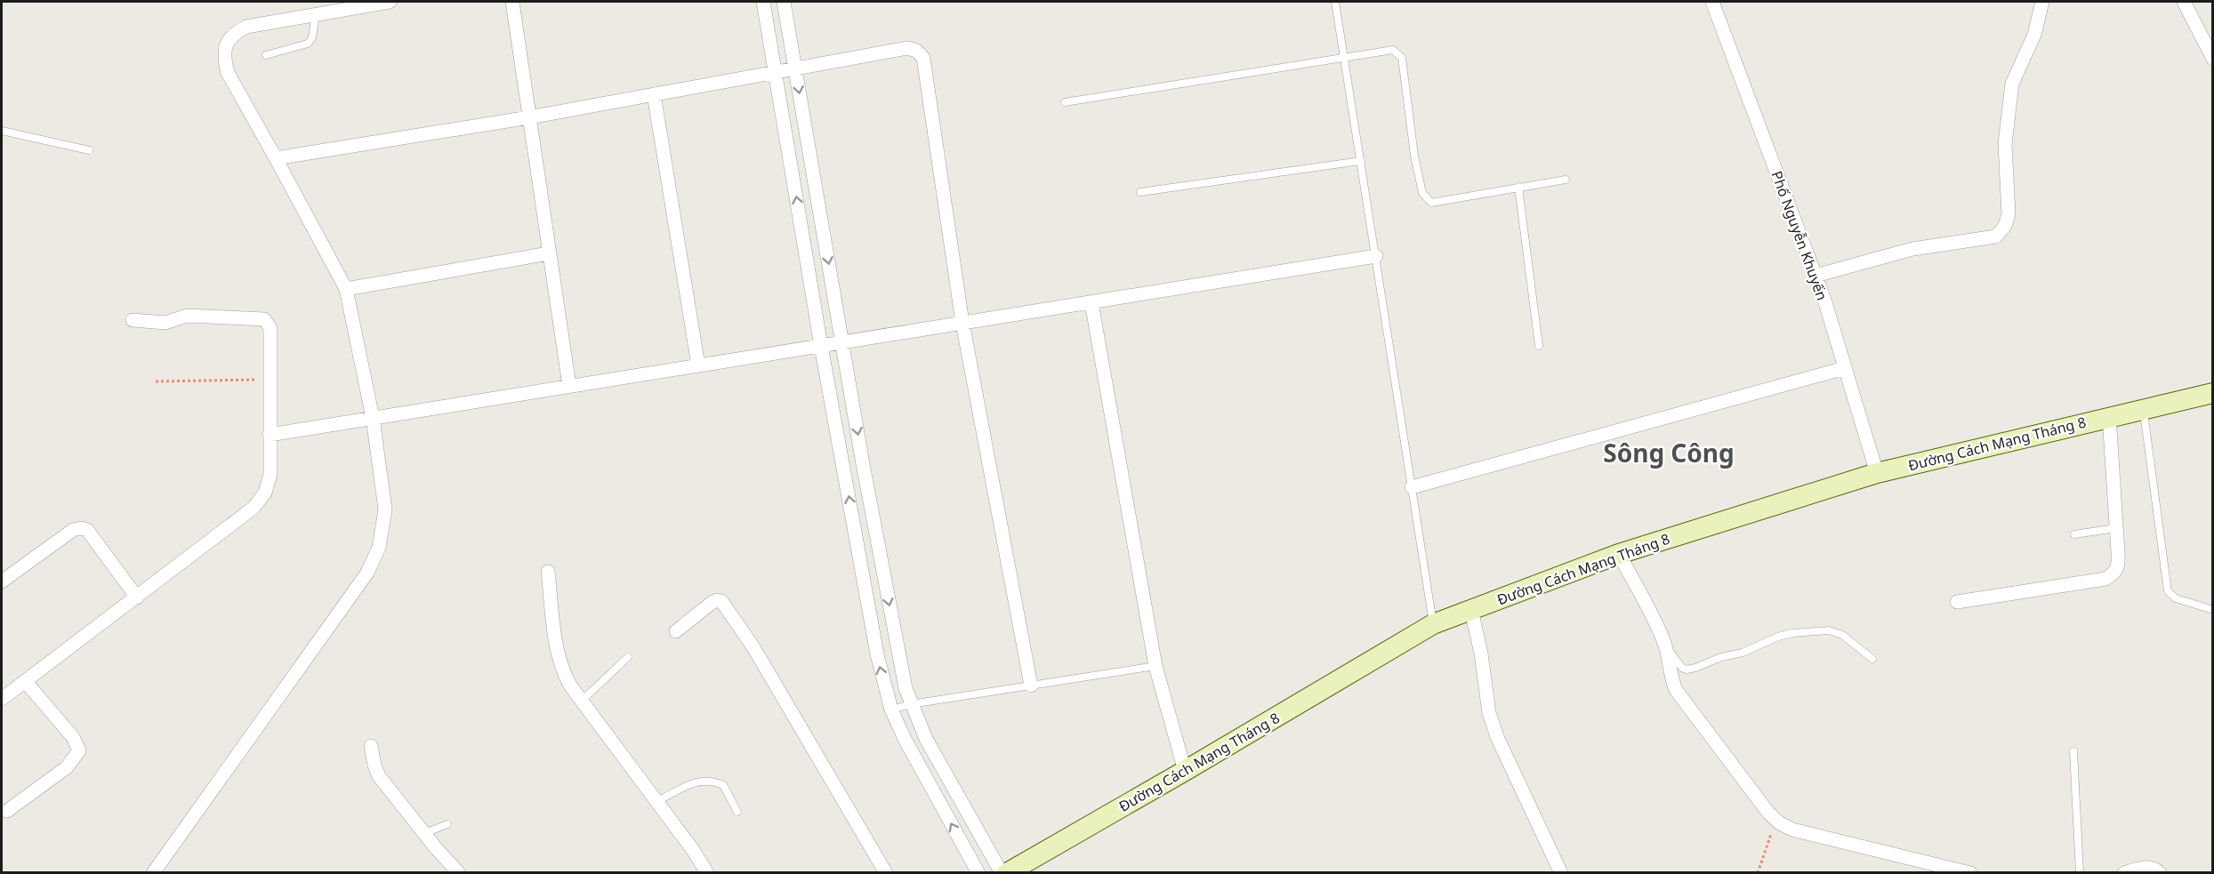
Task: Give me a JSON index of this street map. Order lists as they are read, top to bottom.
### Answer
{
  "streets": {
    "street": ["Phố Nguyễn Khuyến", "Đường Cách Mạng Tháng 8"]
  },
  "crossings": [
    ["Phố Nguyễn Khuyến", "Đường Cách Mạng Tháng 8"]
  ],
  "districts": ["Sông Công"]
}
